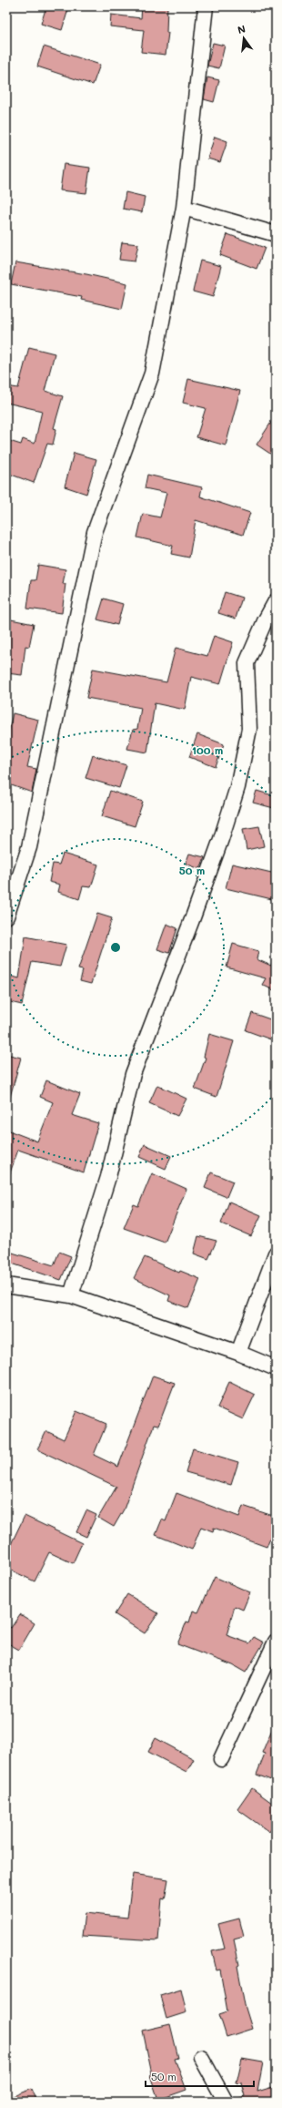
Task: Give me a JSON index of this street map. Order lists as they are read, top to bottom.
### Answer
{
  "scale_bar": "50 m",
  "north": "top",
  "rings": ["100 m", "50 m"]
}
